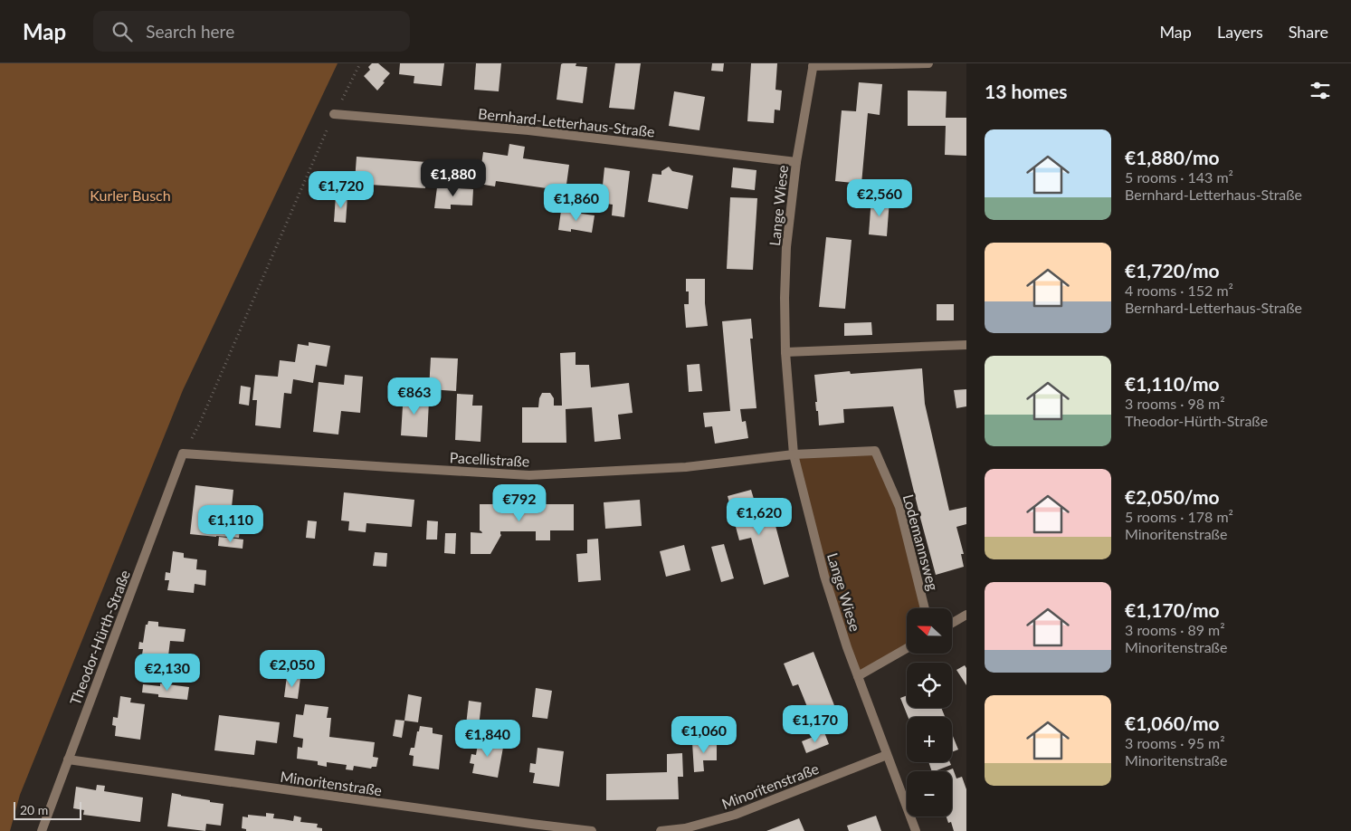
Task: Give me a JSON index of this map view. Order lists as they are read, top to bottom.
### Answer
{
  "streets": {
    "street": [
      "Bernhard-Letterhaus-Straße",
      "Lange Wiese",
      "Pacellistraße",
      "Lodemannsweg",
      "Theodor-Hürth-Straße",
      "Minoritenstraße"
    ]
  },
  "crossings": [
    ["Bernhard-Letterhaus-Straße", "Lange Wiese"],
    ["Lange Wiese", "Pacellistraße"],
    ["Lange Wiese", "Lodemannsweg"],
    ["Lange Wiese", "Minoritenstraße"],
    ["Pacellistraße", "Lodemannsweg"],
    ["Pacellistraße", "Theodor-Hürth-Straße"],
    ["Theodor-Hürth-Straße", "Minoritenstraße"]
  ],
  "parks": ["Kurler Busch"],
  "scale_bar": "20 m",
  "north": "left",
  "page": {
    "header": "Map",
    "search": "Search here",
    "nav": ["Map", "Layers", "Share"],
    "heading": "13 homes",
    "list": [
      {
        "name": "€1,880/mo",
        "note": "5 rooms · 143 m² · Bernhard-Letterhaus-Straße"
      },
      {
        "name": "€1,720/mo",
        "note": "4 rooms · 152 m² · Bernhard-Letterhaus-Straße"
      },
      {
        "name": "€1,110/mo",
        "note": "3 rooms · 98 m² · Theodor-Hürth-Straße"
      },
      {
        "name": "€2,050/mo",
        "note": "5 rooms · 178 m² · Minoritenstraße"
      },
      {
        "name": "€1,170/mo",
        "note": "3 rooms · 89 m² · Minoritenstraße"
      },
      {
        "name": "€1,060/mo",
        "note": "3 rooms · 95 m² · Minoritenstraße"
      }
    ],
    "price": [
      "€1,880",
      "€1,720",
      "€2,560",
      "€1,860",
      "€863",
      "€792",
      "€1,620",
      "€1,110",
      "€2,050",
      "€2,130",
      "€1,170",
      "€1,060",
      "€1,840"
    ],
    "map_buttons": ["+", "−"],
    "scale": "20 m"
  }
}
